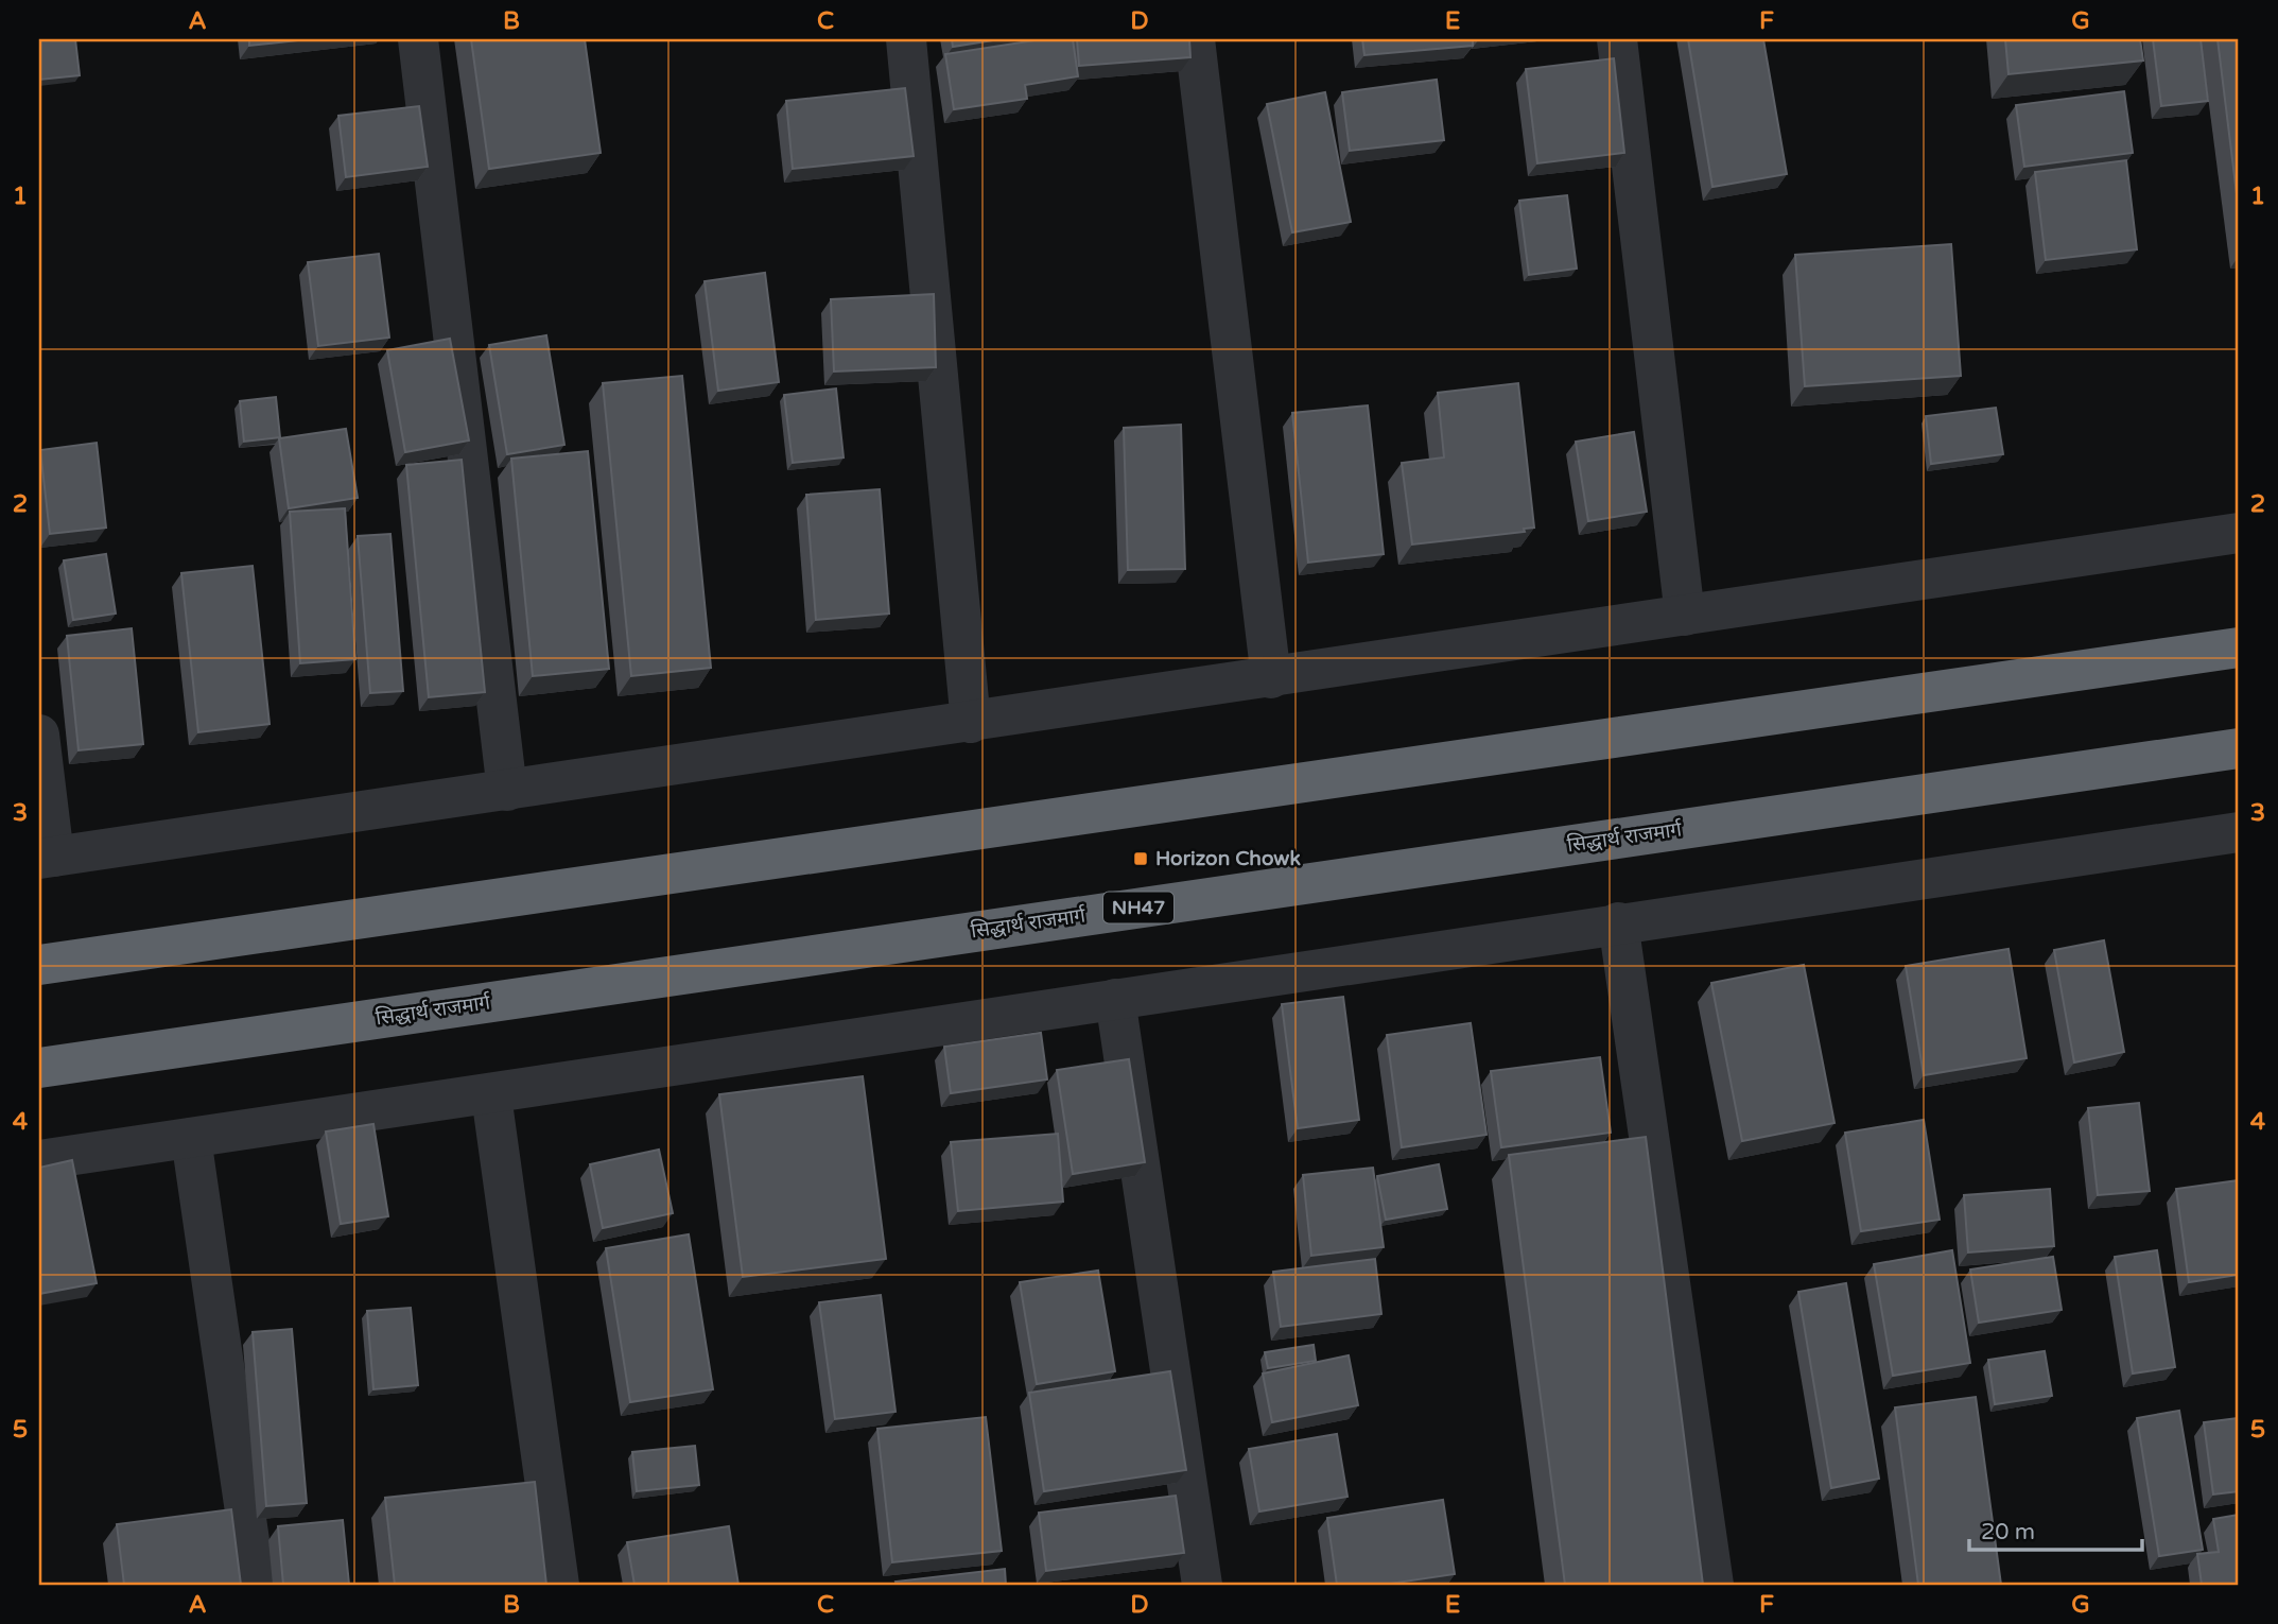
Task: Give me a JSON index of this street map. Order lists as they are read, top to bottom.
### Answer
{
  "streets": {
    "highway": ["सिद्धार्थ राजमार्ग", "NH47"]
  },
  "places": {
    "transit": ["Horizon Chowk"]
  },
  "scale_bar": "20 m",
  "grid": {
    "columns": [
      "A",
      "B",
      "C",
      "D",
      "E",
      "F",
      "G"
    ],
    "rows": [
      "1",
      "2",
      "3",
      "4",
      "5"
    ]
  }
}
